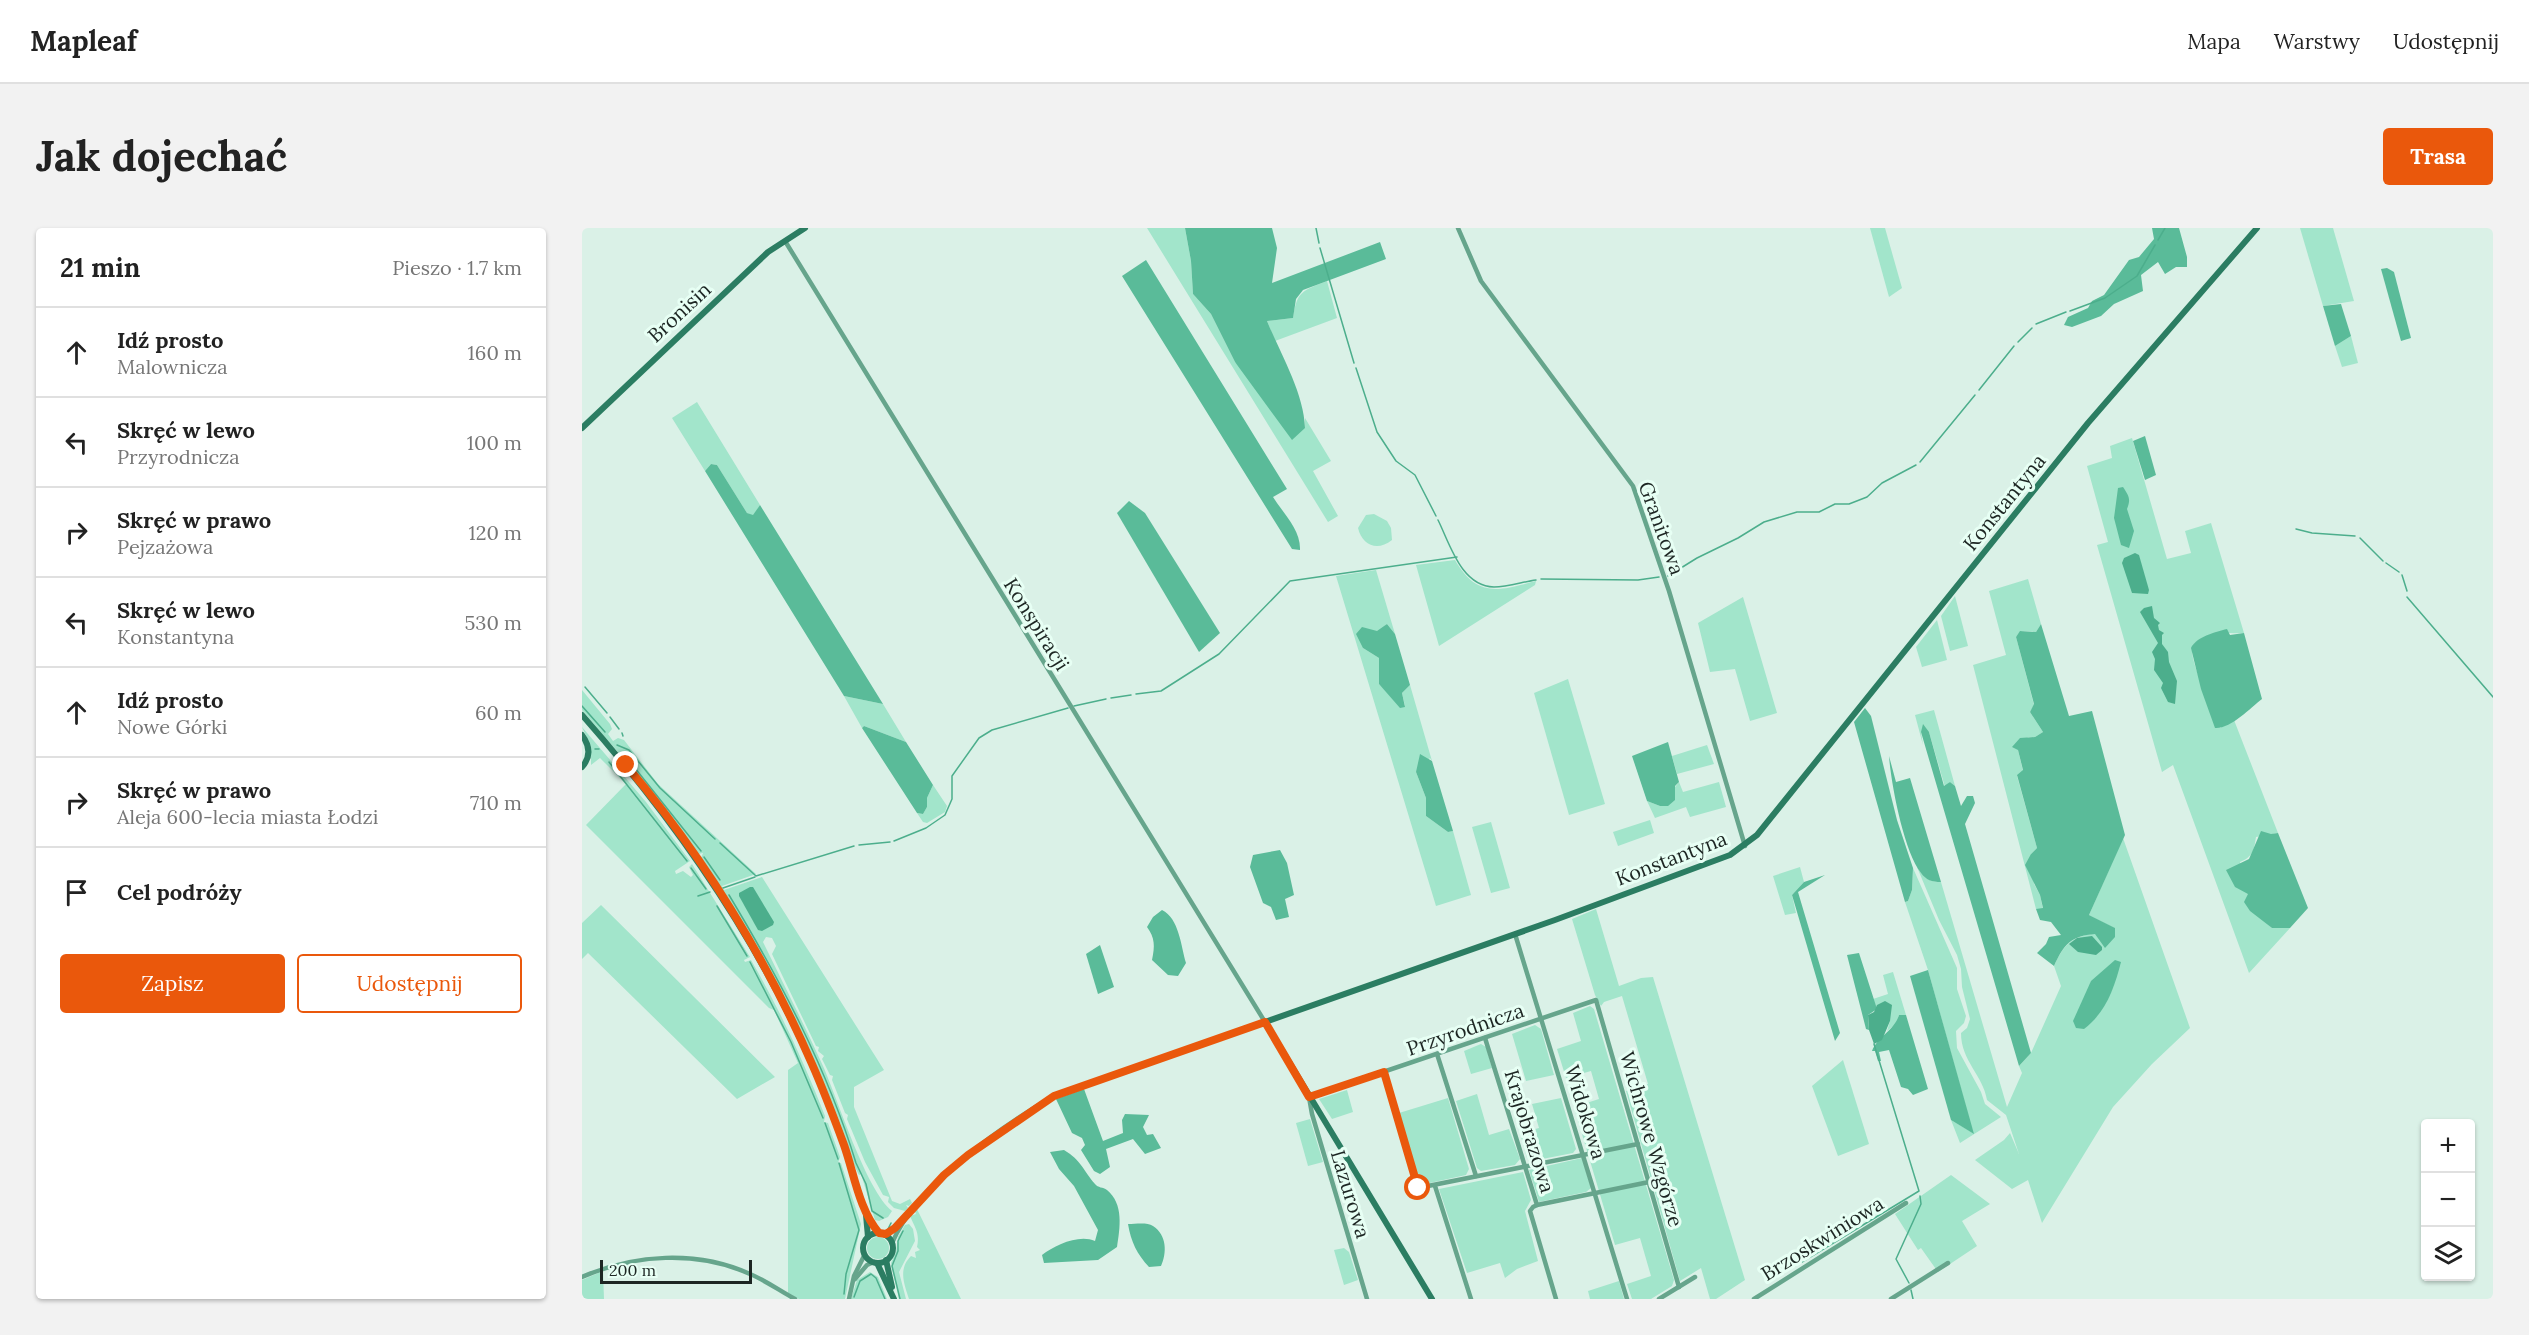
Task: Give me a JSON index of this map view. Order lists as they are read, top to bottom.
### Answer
{
  "streets": {
    "street": [
      "Bronisin",
      "Konstantyna",
      "Granitowa",
      "Konspiracji",
      "Przyrodnicza",
      "Widokowa",
      "Krajobrazowa",
      "Wichrowe Wzgórze",
      "Lazurowa",
      "Brzoskwiniowa"
    ]
  },
  "crossings": [
    ["Bronisin", "Konspiracji"],
    ["Konstantyna", "Granitowa"],
    ["Konstantyna", "Konspiracji"],
    ["Konstantyna", "Widokowa"],
    ["Przyrodnicza", "Widokowa"],
    ["Przyrodnicza", "Krajobrazowa"],
    ["Przyrodnicza", "Wichrowe Wzgórze"],
    ["Przyrodnicza", "Lazurowa"]
  ],
  "scale_bar": "200 m",
  "page": {
    "header": "Mapleaf",
    "nav": ["Mapa", "Warstwy", "Udostępnij"],
    "buttons": [
      "Trasa",
      ["Zapisz", "Udostępnij"]
    ],
    "title": "Jak dojechać",
    "heading": ["21 min", "Pieszo · 1.7 km"],
    "list": [
      ["Idź prosto", "Malownicza", "160 m"],
      ["Skręć w lewo", "Przyrodnicza", "100 m"],
      ["Skręć w prawo", "Pejzażowa", "120 m"],
      ["Skręć w lewo", "Konstantyna", "530 m"],
      ["Idź prosto", "Nowe Górki", "60 m"],
      ["Skręć w prawo", "Aleja 600-lecia miasta Łodzi", "710 m"],
      "Cel podróży"
    ],
    "map_buttons": ["+", "−"],
    "scale": "200 m"
  }
}
